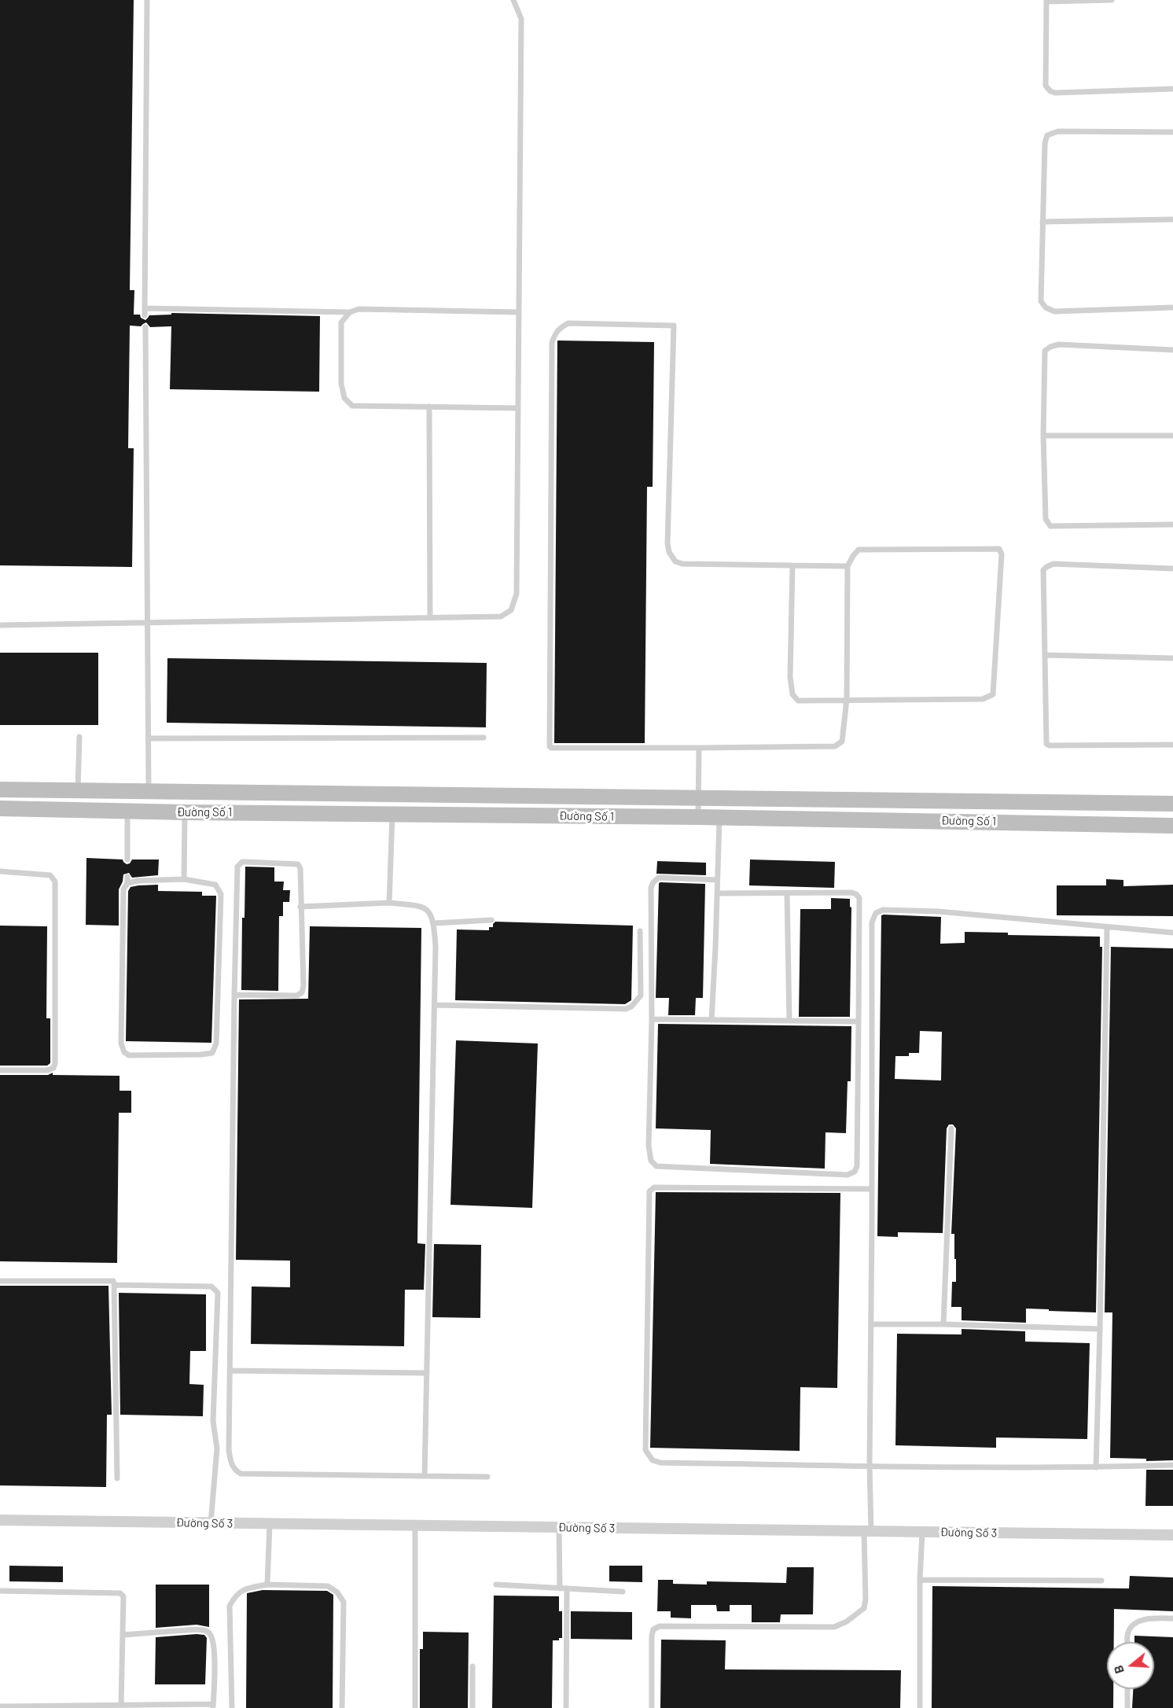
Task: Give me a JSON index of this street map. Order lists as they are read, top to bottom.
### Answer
{
  "streets": {
    "street": ["Đường Số 1", "Đường Số 3"]
  },
  "north": "left"
}
